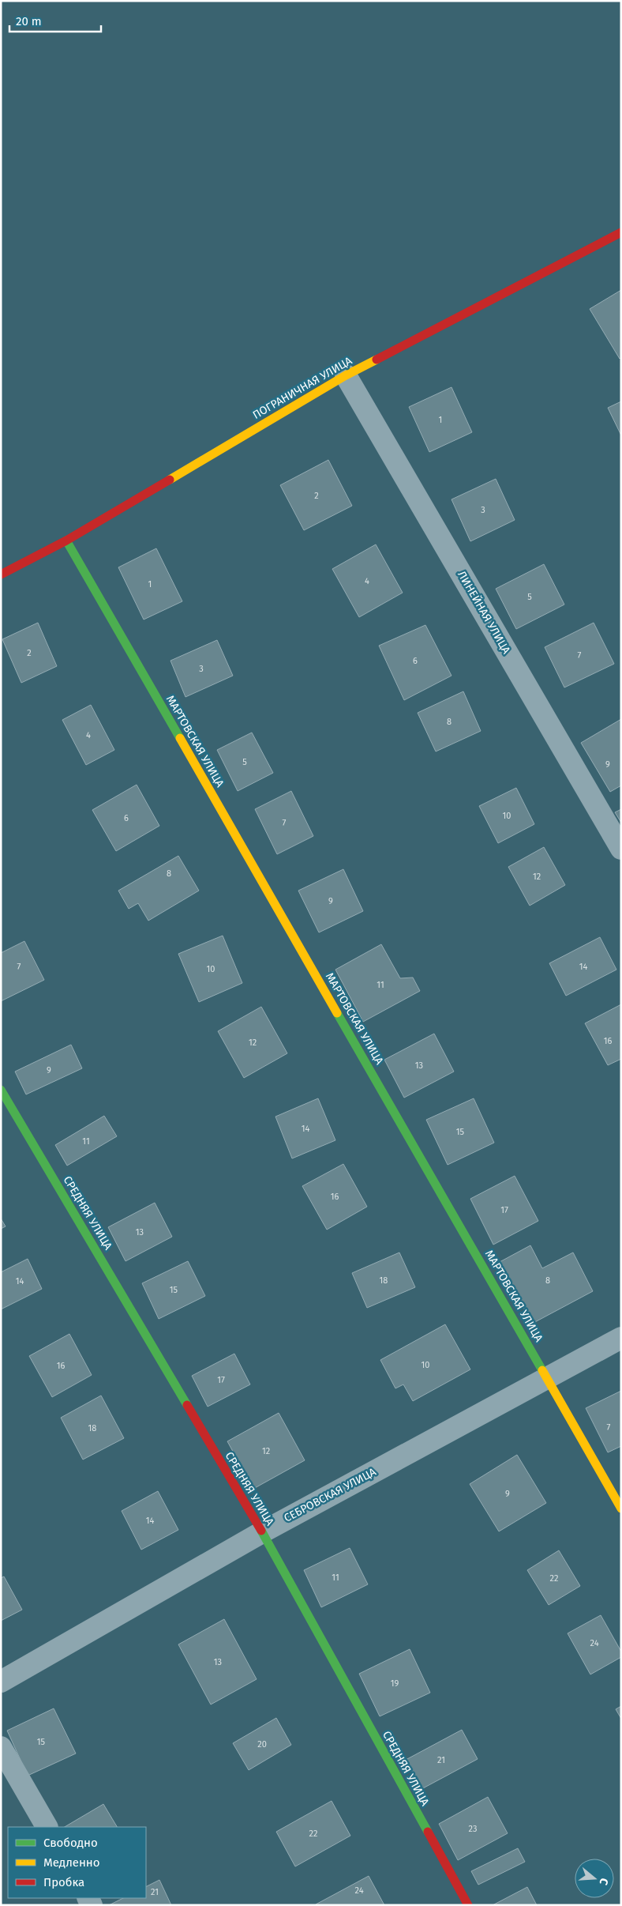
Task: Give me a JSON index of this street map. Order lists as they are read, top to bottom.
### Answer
{
  "streets": {
    "street": [
      "ПОГРАНИЧНАЯ УЛИЦА",
      "ЛИНЕЙНАЯ УЛИЦА",
      "МАРТОВСКАЯ УЛИЦА",
      "СРЕДНЯЯ УЛИЦА",
      "СЕБРОВСКАЯ УЛИЦА"
    ]
  },
  "crossings": [
    ["ПОГРАНИЧНАЯ УЛИЦА", "ЛИНЕЙНАЯ УЛИЦА"],
    ["ПОГРАНИЧНАЯ УЛИЦА", "МАРТОВСКАЯ УЛИЦА"],
    ["МАРТОВСКАЯ УЛИЦА", "СЕБРОВСКАЯ УЛИЦА"],
    ["СРЕДНЯЯ УЛИЦА", "СЕБРОВСКАЯ УЛИЦА"]
  ],
  "house_numbers": [
    "1",
    "2",
    "3",
    "4",
    "1",
    "5",
    "2",
    "7",
    "6",
    "3",
    "8",
    "4",
    "5",
    "9",
    "10",
    "6",
    "7",
    "8",
    "12",
    "9",
    "7",
    "14",
    "10",
    "11",
    "16",
    "12",
    "13",
    "9",
    "14",
    "15",
    "11",
    "16",
    "17",
    "13",
    "18",
    "8",
    "14",
    "15",
    "10",
    "16",
    "17",
    "7",
    "18",
    "12",
    "9",
    "14",
    "11",
    "22",
    "24",
    "13",
    "19",
    "15",
    "20",
    "21",
    "23",
    "22",
    "24",
    "21"
  ],
  "legend": ["Свободно", "Медленно", "Пробка"],
  "scale_bar": "20 m",
  "north": "right"
}
